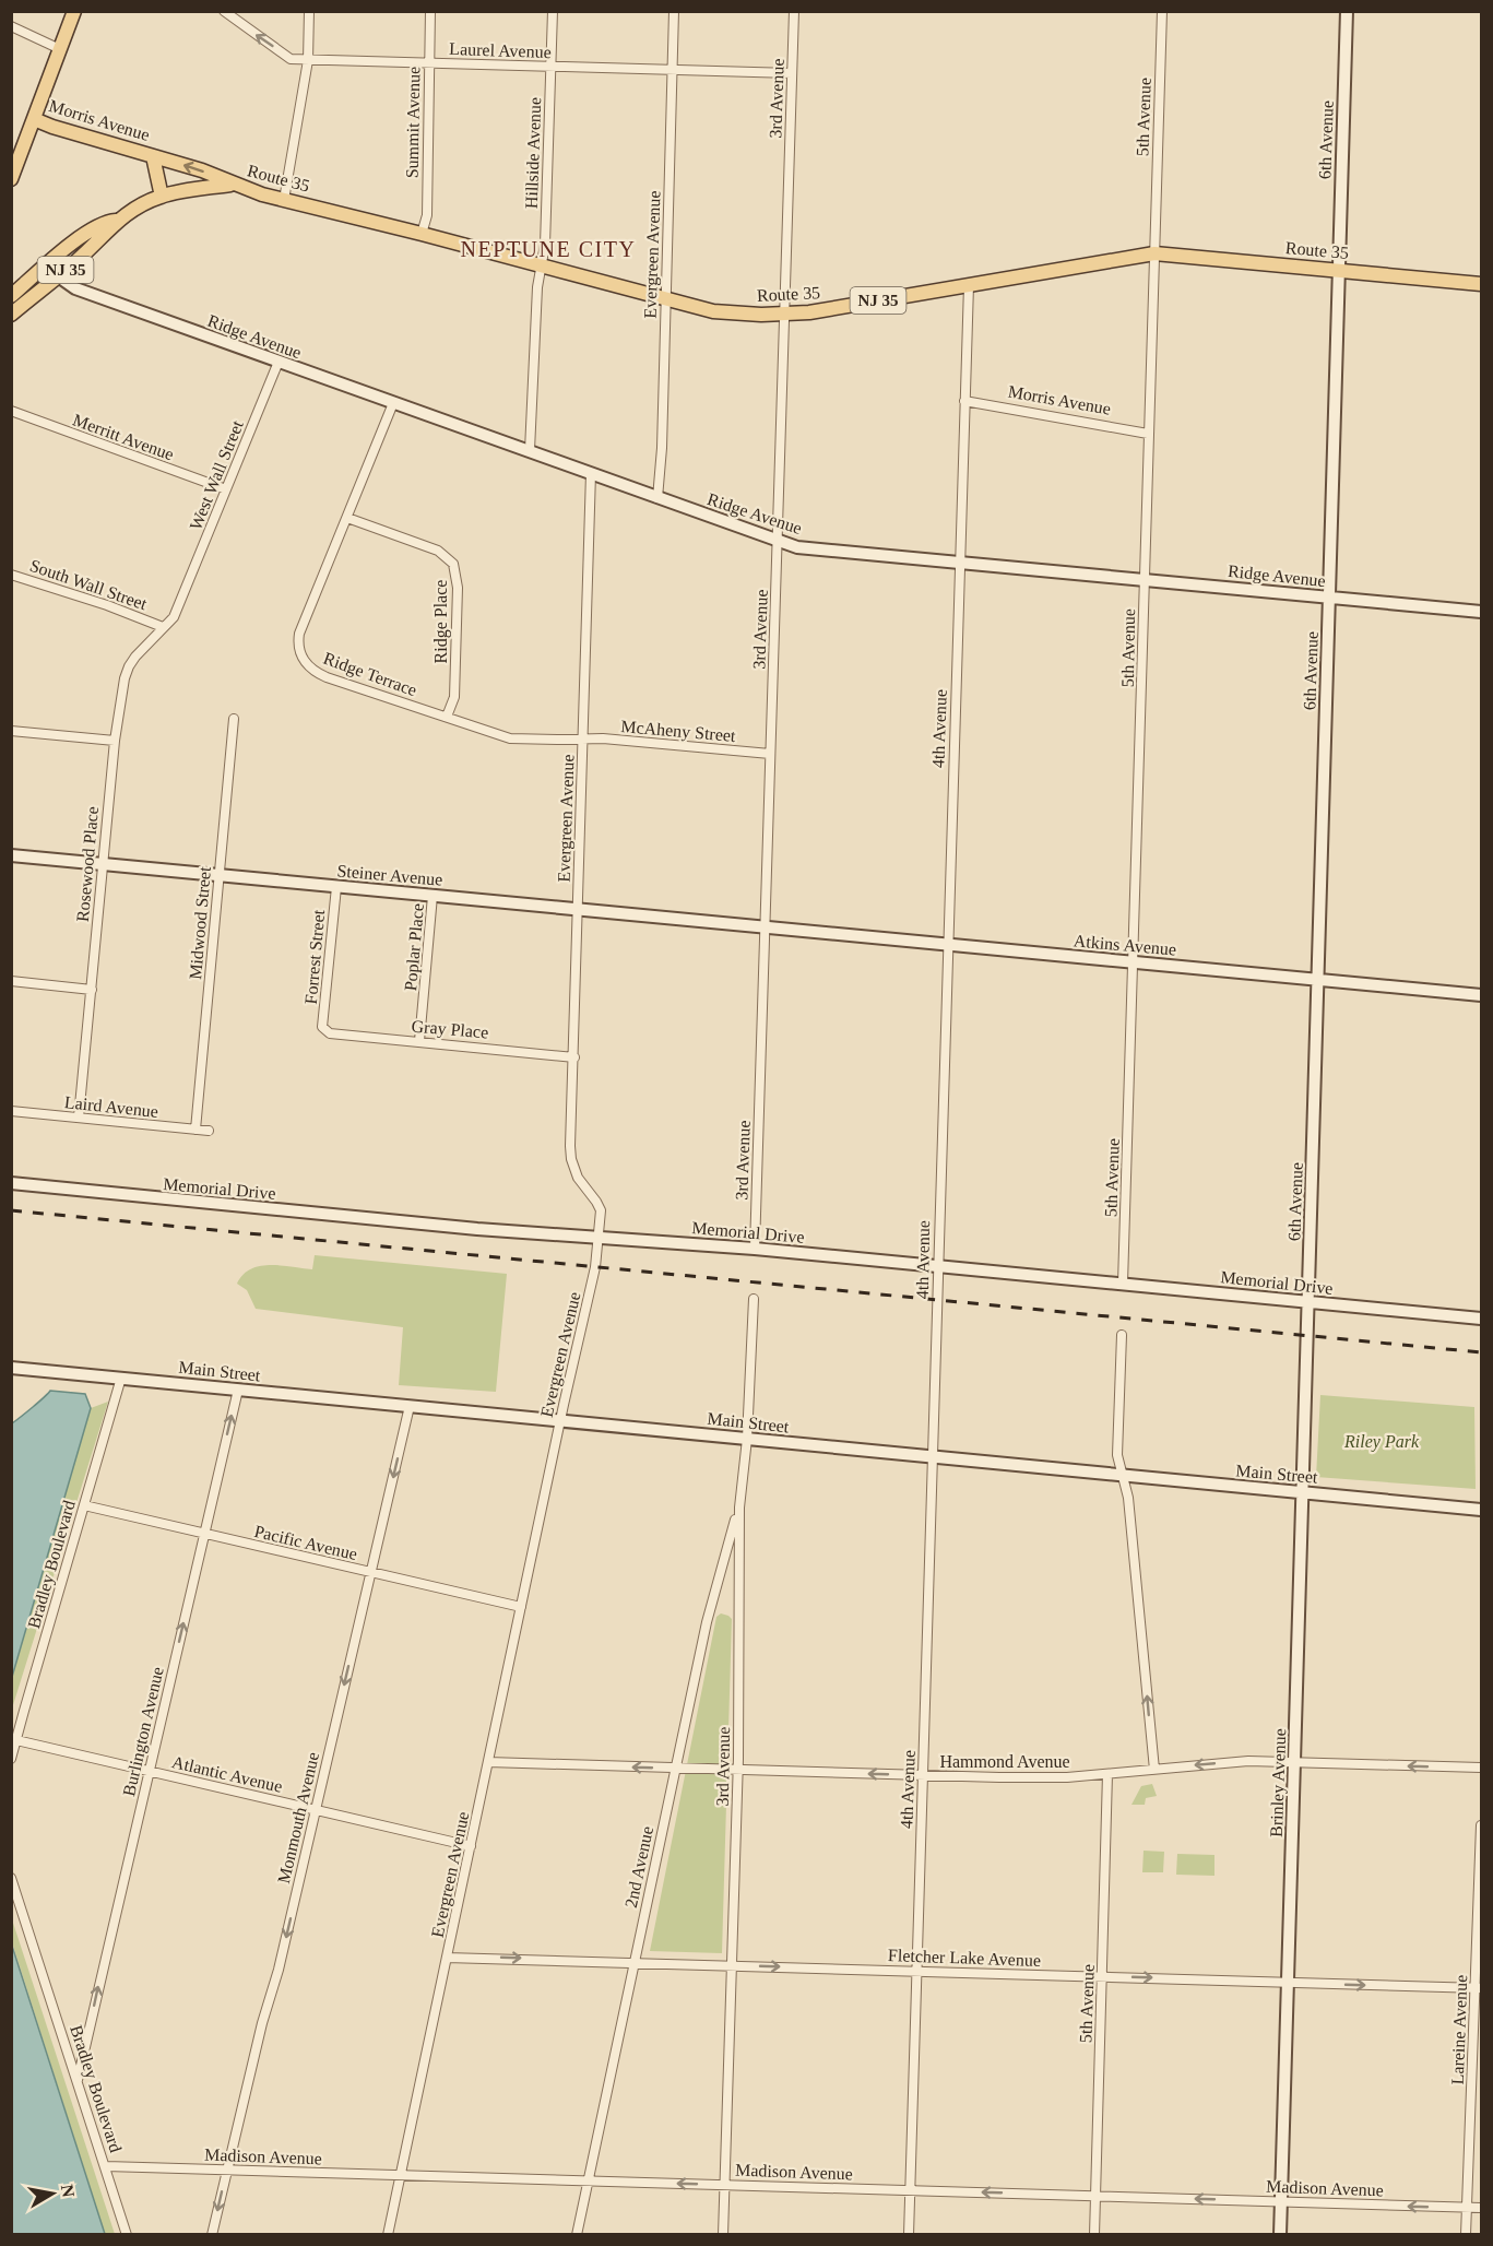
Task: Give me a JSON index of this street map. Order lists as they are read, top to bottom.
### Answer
{
  "streets": {
    "main road": ["Morris Avenue", "Route 35", "NJ 35"],
    "street": [
      "Laurel Avenue",
      "3rd Avenue",
      "5th Avenue",
      "Summit Avenue",
      "6th Avenue",
      "Hillside Avenue",
      "Evergreen Avenue",
      "Ridge Avenue",
      "Merritt Avenue",
      "West Wall Street",
      "South Wall Street",
      "Ridge Place",
      "Ridge Terrace",
      "4th Avenue",
      "McAheny Street",
      "Rosewood Place",
      "Steiner Avenue",
      "Midwood Street",
      "Atkins Avenue",
      "Poplar Place",
      "Forrest Street",
      "Gray Place",
      "Laird Avenue",
      "Memorial Drive",
      "Main Street",
      "Pacific Avenue",
      "Bradley Boulevard",
      "Burlington Avenue",
      "Hammond Avenue",
      "Atlantic Avenue",
      "Brinley Avenue",
      "Monmouth Avenue",
      "2nd Avenue",
      "Fletcher Lake Avenue",
      "Lareine Avenue",
      "Madison Avenue"
    ]
  },
  "crossings": [
    ["Laurel Avenue", "3rd Avenue"],
    ["Laurel Avenue", "Summit Avenue"],
    ["Laurel Avenue", "Hillside Avenue"],
    ["Laurel Avenue", "Evergreen Avenue"],
    ["3rd Avenue", "Route 35"],
    ["3rd Avenue", "Ridge Avenue"],
    ["3rd Avenue", "McAheny Street"],
    ["3rd Avenue", "Steiner Avenue"],
    ["3rd Avenue", "Atkins Avenue"],
    ["3rd Avenue", "Memorial Drive"],
    ["3rd Avenue", "Main Street"],
    ["3rd Avenue", "Hammond Avenue"],
    ["3rd Avenue", "2nd Avenue"],
    ["3rd Avenue", "Fletcher Lake Avenue"],
    ["3rd Avenue", "Madison Avenue"],
    ["5th Avenue", "Morris Avenue"],
    ["5th Avenue", "Route 35"],
    ["5th Avenue", "Ridge Avenue"],
    ["5th Avenue", "Atkins Avenue"],
    ["5th Avenue", "Memorial Drive"],
    ["5th Avenue", "Hammond Avenue"],
    ["5th Avenue", "Fletcher Lake Avenue"],
    ["5th Avenue", "Madison Avenue"],
    ["Morris Avenue", "Route 35"],
    ["Morris Avenue", "4th Avenue"],
    ["Summit Avenue", "Route 35"],
    ["6th Avenue", "Route 35"],
    ["6th Avenue", "Ridge Avenue"],
    ["6th Avenue", "Atkins Avenue"],
    ["6th Avenue", "Memorial Drive"],
    ["6th Avenue", "Brinley Avenue"],
    ["Hillside Avenue", "Route 35"],
    ["Hillside Avenue", "Ridge Avenue"],
    ["Route 35", "Evergreen Avenue"],
    ["Route 35", "NJ 35"],
    ["Route 35", "4th Avenue"],
    ["Evergreen Avenue", "Ridge Avenue"],
    ["Evergreen Avenue", "Ridge Terrace"],
    ["Evergreen Avenue", "McAheny Street"],
    ["Evergreen Avenue", "Steiner Avenue"],
    ["Evergreen Avenue", "Gray Place"],
    ["Evergreen Avenue", "Memorial Drive"],
    ["Evergreen Avenue", "Main Street"],
    ["Evergreen Avenue", "Pacific Avenue"],
    ["Evergreen Avenue", "Hammond Avenue"],
    ["Evergreen Avenue", "Atlantic Avenue"],
    ["Evergreen Avenue", "Fletcher Lake Avenue"],
    ["Evergreen Avenue", "Madison Avenue"],
    ["NJ 35", "Ridge Avenue"],
    ["Ridge Avenue", "West Wall Street"],
    ["Ridge Avenue", "Ridge Terrace"],
    ["Ridge Avenue", "4th Avenue"],
    ["Merritt Avenue", "West Wall Street"],
    ["West Wall Street", "South Wall Street"],
    ["South Wall Street", "Rosewood Place"],
    ["Ridge Place", "Ridge Terrace"],
    ["Ridge Terrace", "McAheny Street"],
    ["4th Avenue", "Atkins Avenue"],
    ["4th Avenue", "Memorial Drive"],
    ["4th Avenue", "Main Street"],
    ["4th Avenue", "Hammond Avenue"],
    ["4th Avenue", "Fletcher Lake Avenue"],
    ["4th Avenue", "Madison Avenue"],
    ["Rosewood Place", "Steiner Avenue"],
    ["Rosewood Place", "Laird Avenue"],
    ["Steiner Avenue", "Midwood Street"],
    ["Steiner Avenue", "Atkins Avenue"],
    ["Steiner Avenue", "Poplar Place"],
    ["Steiner Avenue", "Forrest Street"],
    ["Midwood Street", "Laird Avenue"],
    ["Poplar Place", "Gray Place"],
    ["Forrest Street", "Gray Place"],
    ["Main Street", "Bradley Boulevard"],
    ["Main Street", "Burlington Avenue"],
    ["Main Street", "Brinley Avenue"],
    ["Main Street", "Monmouth Avenue"],
    ["Pacific Avenue", "Bradley Boulevard"],
    ["Pacific Avenue", "Burlington Avenue"],
    ["Pacific Avenue", "Monmouth Avenue"],
    ["Bradley Boulevard", "Burlington Avenue"],
    ["Bradley Boulevard", "Atlantic Avenue"],
    ["Bradley Boulevard", "Madison Avenue"],
    ["Burlington Avenue", "Atlantic Avenue"],
    ["Hammond Avenue", "Brinley Avenue"],
    ["Hammond Avenue", "2nd Avenue"],
    ["Atlantic Avenue", "Monmouth Avenue"],
    ["Brinley Avenue", "Fletcher Lake Avenue"],
    ["Brinley Avenue", "Madison Avenue"],
    ["Monmouth Avenue", "Madison Avenue"],
    ["2nd Avenue", "Fletcher Lake Avenue"],
    ["2nd Avenue", "Madison Avenue"],
    ["Fletcher Lake Avenue", "Lareine Avenue"],
    ["Lareine Avenue", "Madison Avenue"]
  ],
  "one_way": [
    "Burlington Avenue",
    "Hammond Avenue",
    "Monmouth Avenue",
    "Fletcher Lake Avenue",
    "Madison Avenue"
  ],
  "districts": ["NEPTUNE CITY"],
  "parks": ["Riley Park"],
  "north": "right"
}
